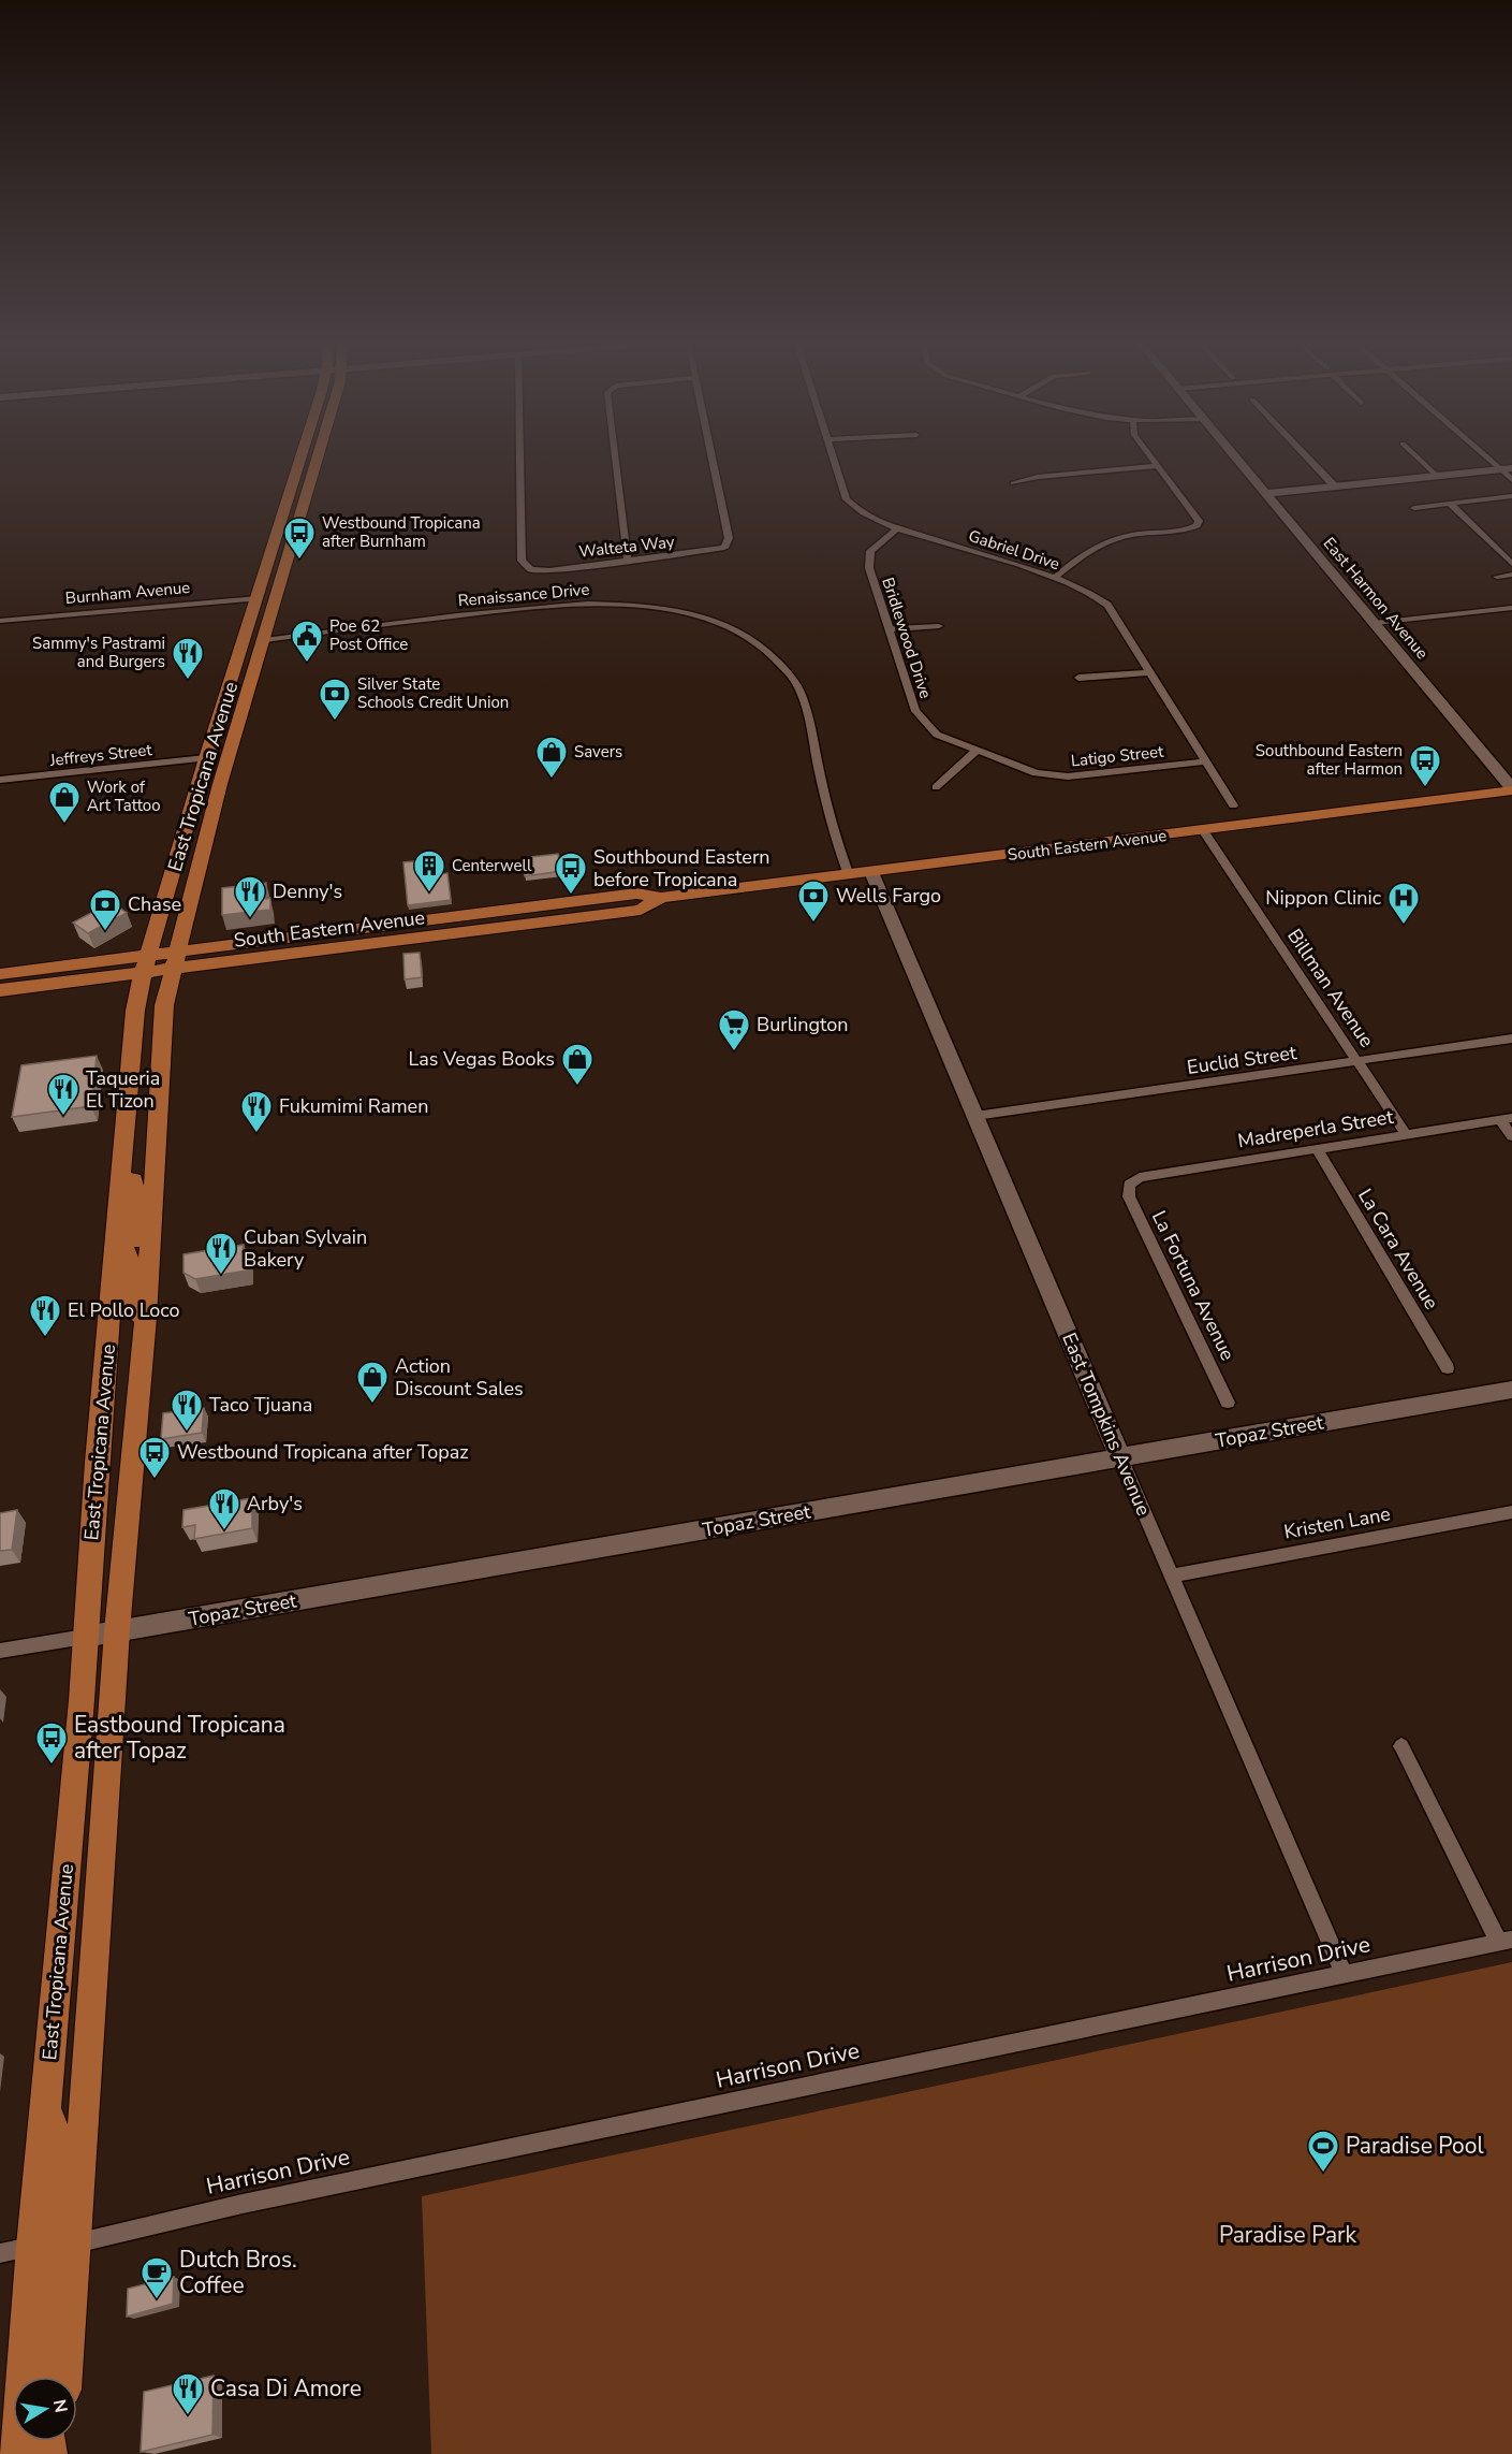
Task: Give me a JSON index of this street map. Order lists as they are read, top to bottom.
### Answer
{
  "streets": {
    "main road": ["East Tropicana Avenue", "South Eastern Avenue"],
    "street": [
      "Walteta Way",
      "Gabriel Drive",
      "Burnham Avenue",
      "Renaissance Drive",
      "East Harmon Avenue",
      "Bridlewood Drive",
      "Jeffreys Street",
      "Latigo Street",
      "Billman Avenue",
      "Euclid Street",
      "Madreperla Street",
      "La Cara Avenue",
      "La Fortuna Avenue",
      "East Tompkins Avenue",
      "Topaz Street",
      "Kristen Lane",
      "Harrison Drive"
    ]
  },
  "crossings": [
    ["Gabriel Drive", "Bridlewood Drive"],
    ["Gabriel Drive", "Latigo Street"],
    ["Burnham Avenue", "East Tropicana Avenue"],
    ["Renaissance Drive", "East Tropicana Avenue"],
    ["Renaissance Drive", "South Eastern Avenue"],
    ["East Harmon Avenue", "South Eastern Avenue"],
    ["Bridlewood Drive", "Latigo Street"],
    ["Jeffreys Street", "East Tropicana Avenue"],
    ["East Tropicana Avenue", "South Eastern Avenue"],
    ["East Tropicana Avenue", "Topaz Street"],
    ["East Tropicana Avenue", "Harrison Drive"],
    ["South Eastern Avenue", "Billman Avenue"],
    ["South Eastern Avenue", "East Tompkins Avenue"],
    ["Billman Avenue", "Euclid Street"],
    ["Billman Avenue", "Madreperla Street"],
    ["Euclid Street", "East Tompkins Avenue"],
    ["Madreperla Street", "La Cara Avenue"],
    ["Madreperla Street", "La Fortuna Avenue"],
    ["East Tompkins Avenue", "Topaz Street"],
    ["East Tompkins Avenue", "Kristen Lane"],
    ["East Tompkins Avenue", "Harrison Drive"]
  ],
  "parks": ["Paradise Park"],
  "places": {
    "bus stop": [
      "Westbound Tropicana after Burnham",
      "Southbound Eastern after Harmon",
      "Southbound Eastern before Tropicana",
      "Westbound Tropicana after Topaz",
      "Eastbound Tropicana after Topaz"
    ],
    "public building": ["Poe 62 Post Office"],
    "restaurant": [
      "Sammy's Pastrami and Burgers",
      "Denny's",
      "Taqueria El Tizon",
      "Fukumimi Ramen",
      "Cuban Sylvain Bakery",
      "El Pollo Loco",
      "Taco Tjuana",
      "Arby's",
      "Casa Di Amore"
    ],
    "bank": ["Silver State Schools Credit Union", "Wells Fargo", "Chase"],
    "shop": [
      "Savers",
      "Work of Art Tattoo",
      "Las Vegas Books",
      "Action Discount Sales"
    ],
    "building": ["Centerwell"],
    "hospital": ["Nippon Clinic"],
    "supermarket": ["Burlington"],
    "sports": ["Paradise Pool"],
    "cafe": ["Dutch Bros. Coffee"]
  },
  "north": "right"
}
